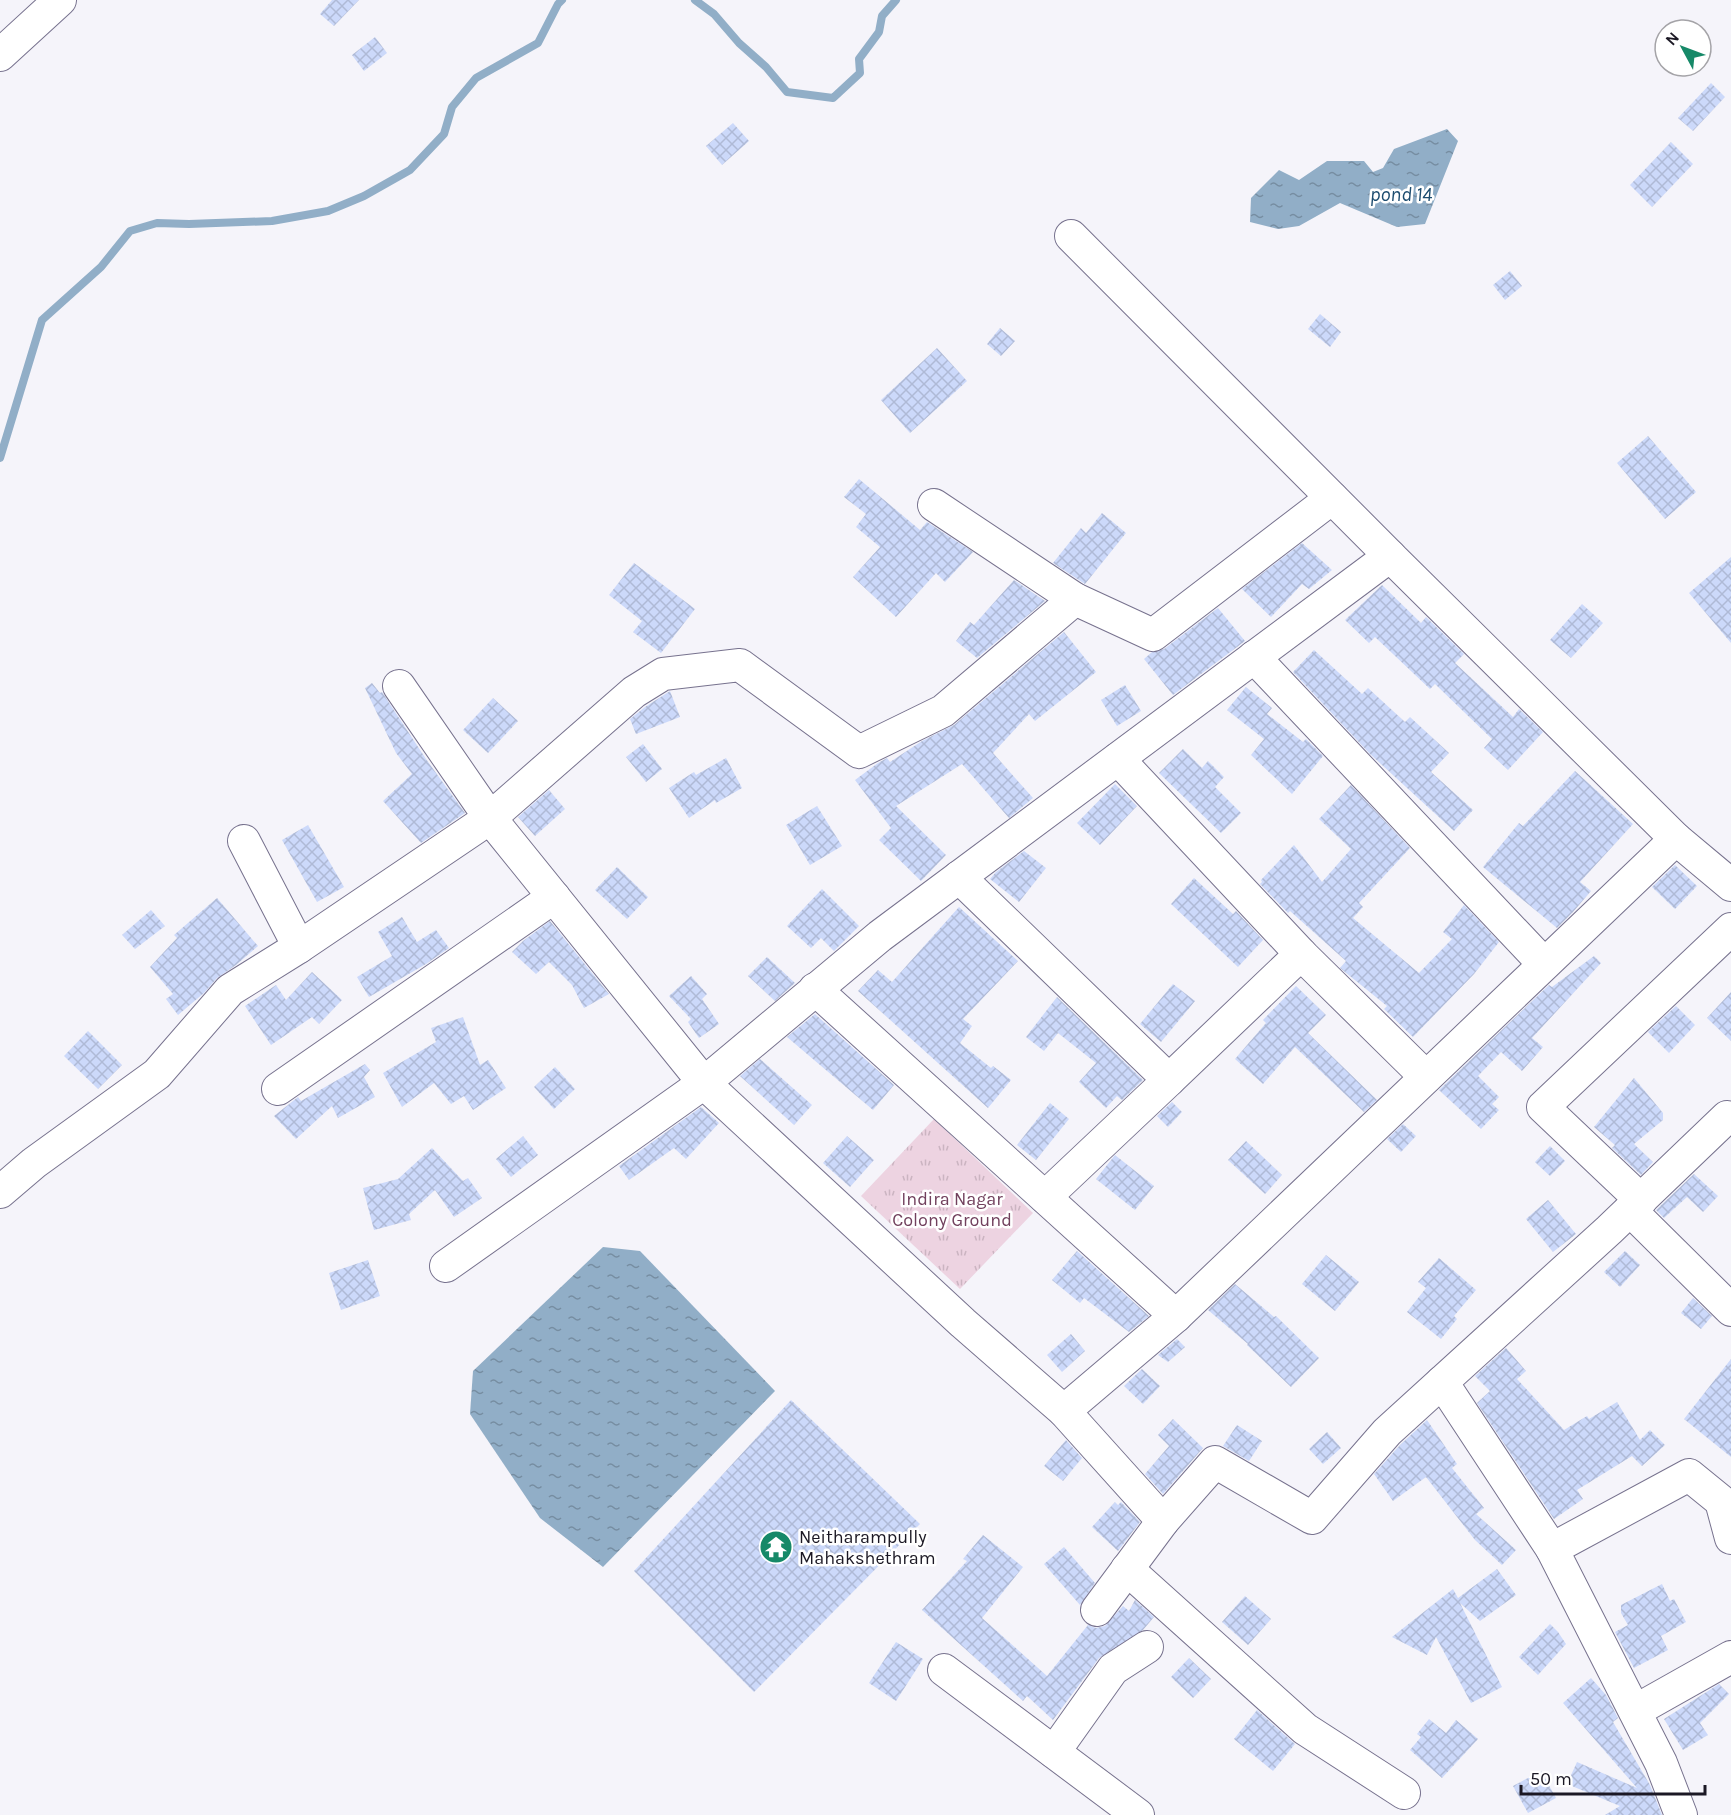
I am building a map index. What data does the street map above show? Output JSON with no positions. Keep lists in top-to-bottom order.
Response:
{
  "water": ["pond 14"],
  "parks": ["Indira Nagar Colony Ground"],
  "places": {
    "temple": ["Neitharampully Mahakshethram"]
  },
  "scale_bar": "50 m",
  "north": "top left"
}
